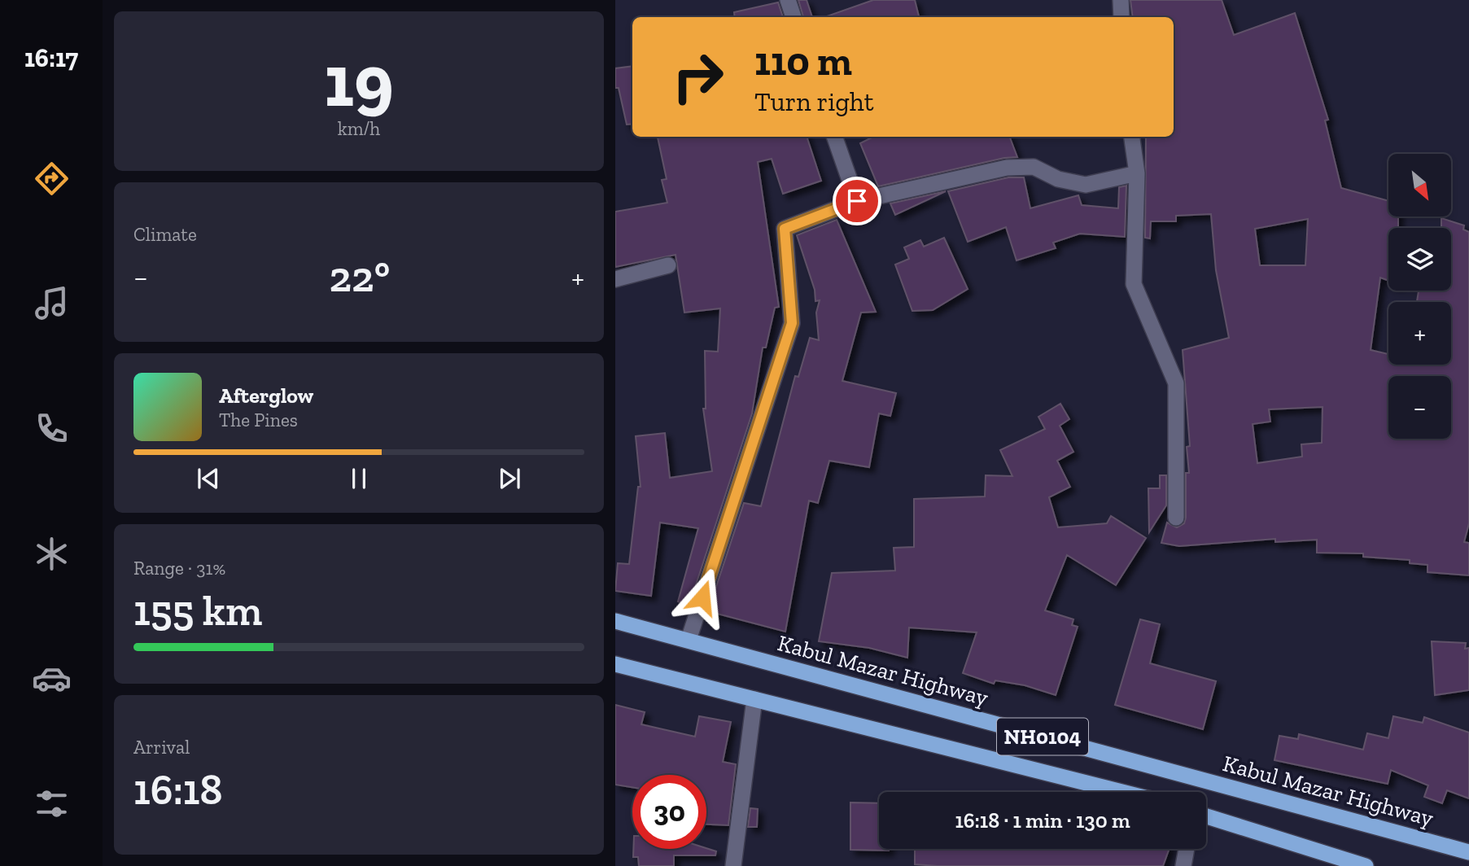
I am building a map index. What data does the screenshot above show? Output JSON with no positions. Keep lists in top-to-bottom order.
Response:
{
  "streets": {
    "highway": ["Kabul Mazar Highway", "NH0104"]
  },
  "north": "bottom right",
  "page": {
    "tabs": "16:17",
    "tile": [
      ["19", "km/h"],
      "Climate",
      ["Range · 31%", "155 km"],
      ["Arrival", "16:18"]
    ],
    "turn": ["110 m", "Turn right"],
    "map_buttons": ["+", "−"],
    "heat": ["−", "22°", "+"],
    "song": ["Afterglow", "The Pines"],
    "limit": "30",
    "trip": "16:18 · 1 min · 130 m"
  }
}
